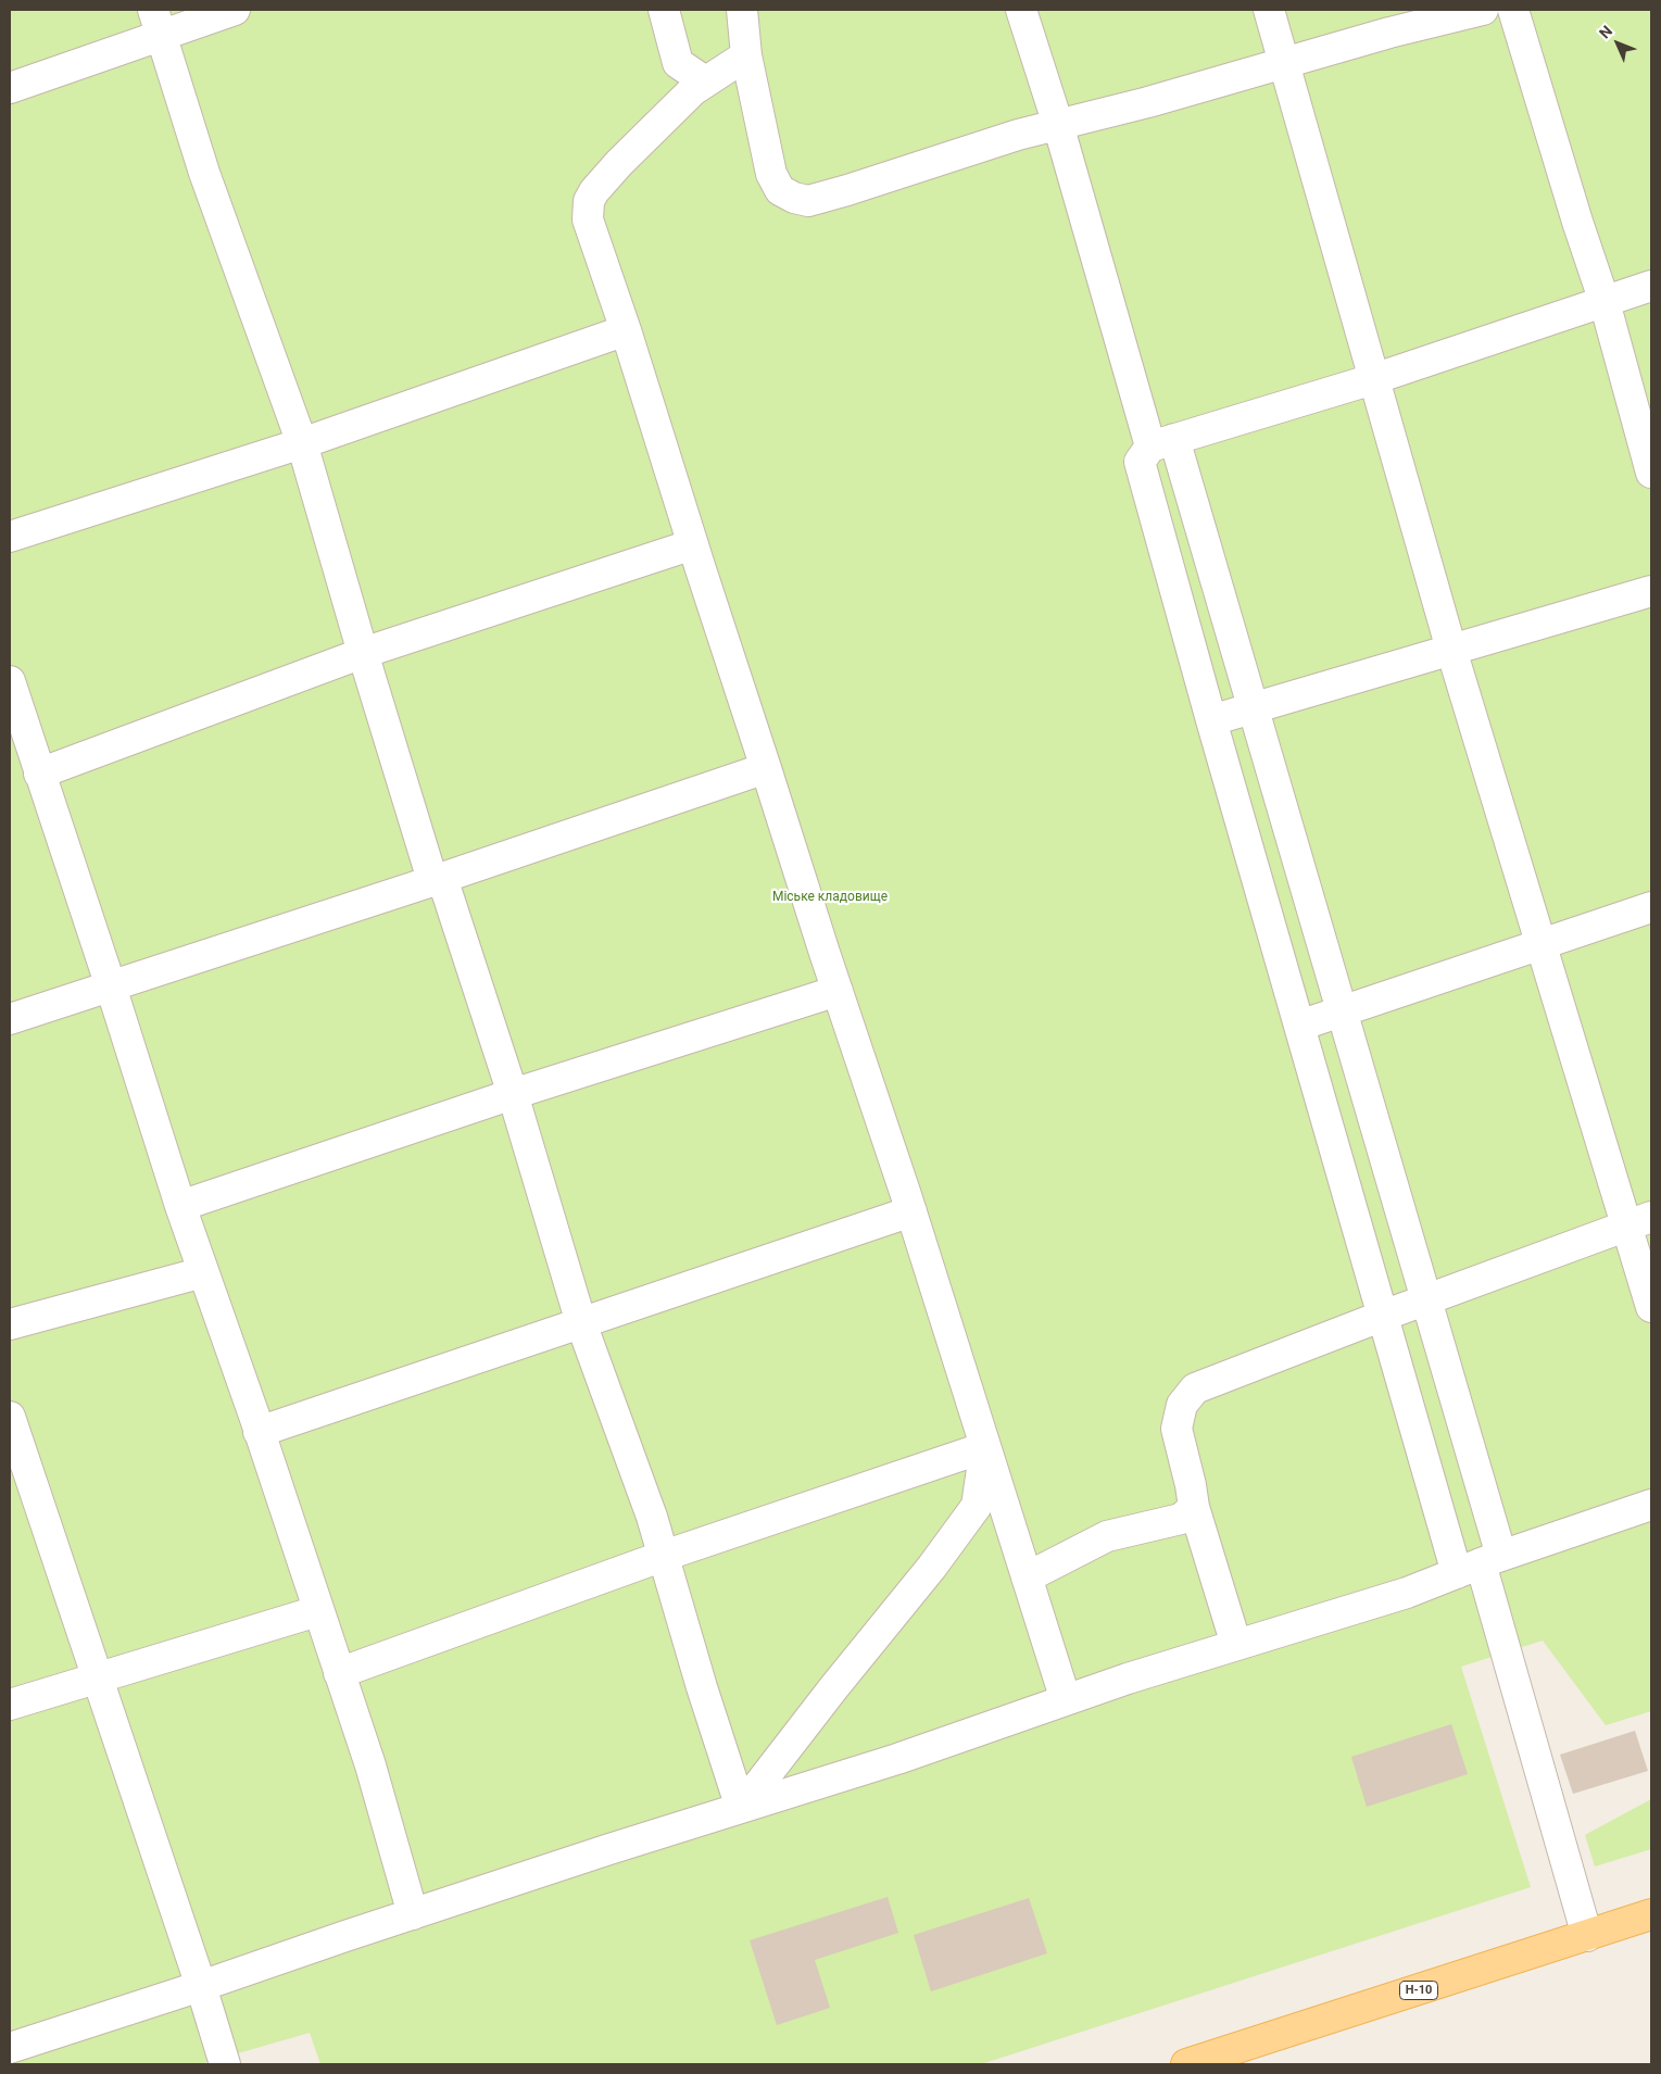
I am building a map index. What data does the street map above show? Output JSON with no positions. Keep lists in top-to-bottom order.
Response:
{
  "streets": {
    "main road": ["Н-10"]
  },
  "parks": ["Міське кладовище"],
  "north": "top left"
}
